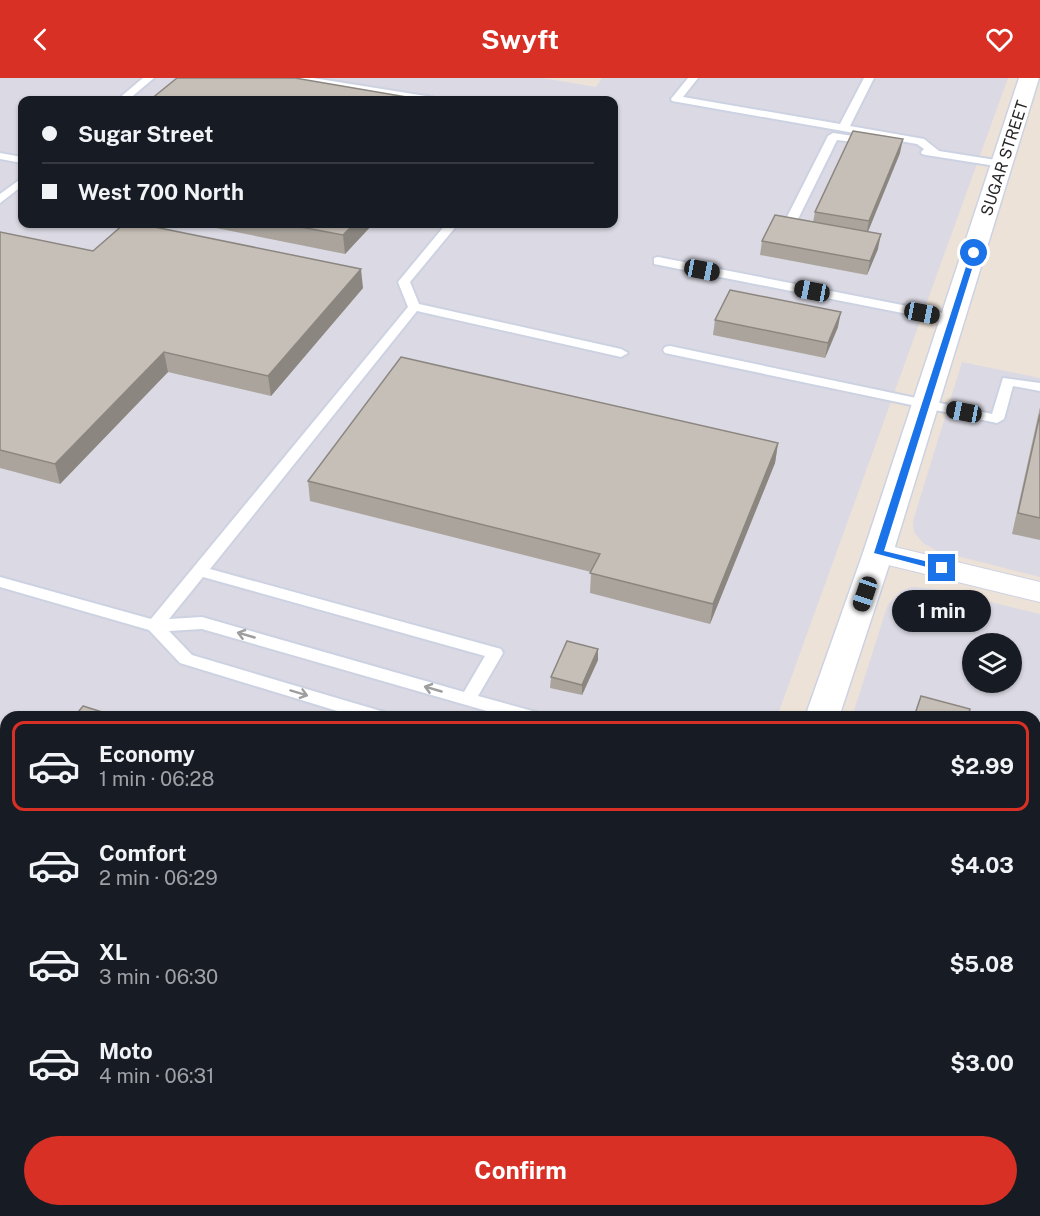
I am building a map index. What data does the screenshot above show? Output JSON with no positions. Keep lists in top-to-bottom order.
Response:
{
  "streets": {
    "street": ["SUGAR STREET"]
  },
  "page": {
    "header": "Swyft",
    "banner": ["Sugar Street", "West 700 North"],
    "bubble": "1 min",
    "list": [
      {
        "name": "Economy",
        "note": "1 min · 06:28",
        "value": "$2.99"
      },
      {
        "name": "Comfort",
        "note": "2 min · 06:29",
        "value": "$4.03"
      },
      {
        "name": "XL",
        "note": "3 min · 06:30",
        "value": "$5.08"
      },
      {
        "name": "Moto",
        "note": "4 min · 06:31",
        "value": "$3.00"
      }
    ],
    "buttons": "Confirm"
  }
}
